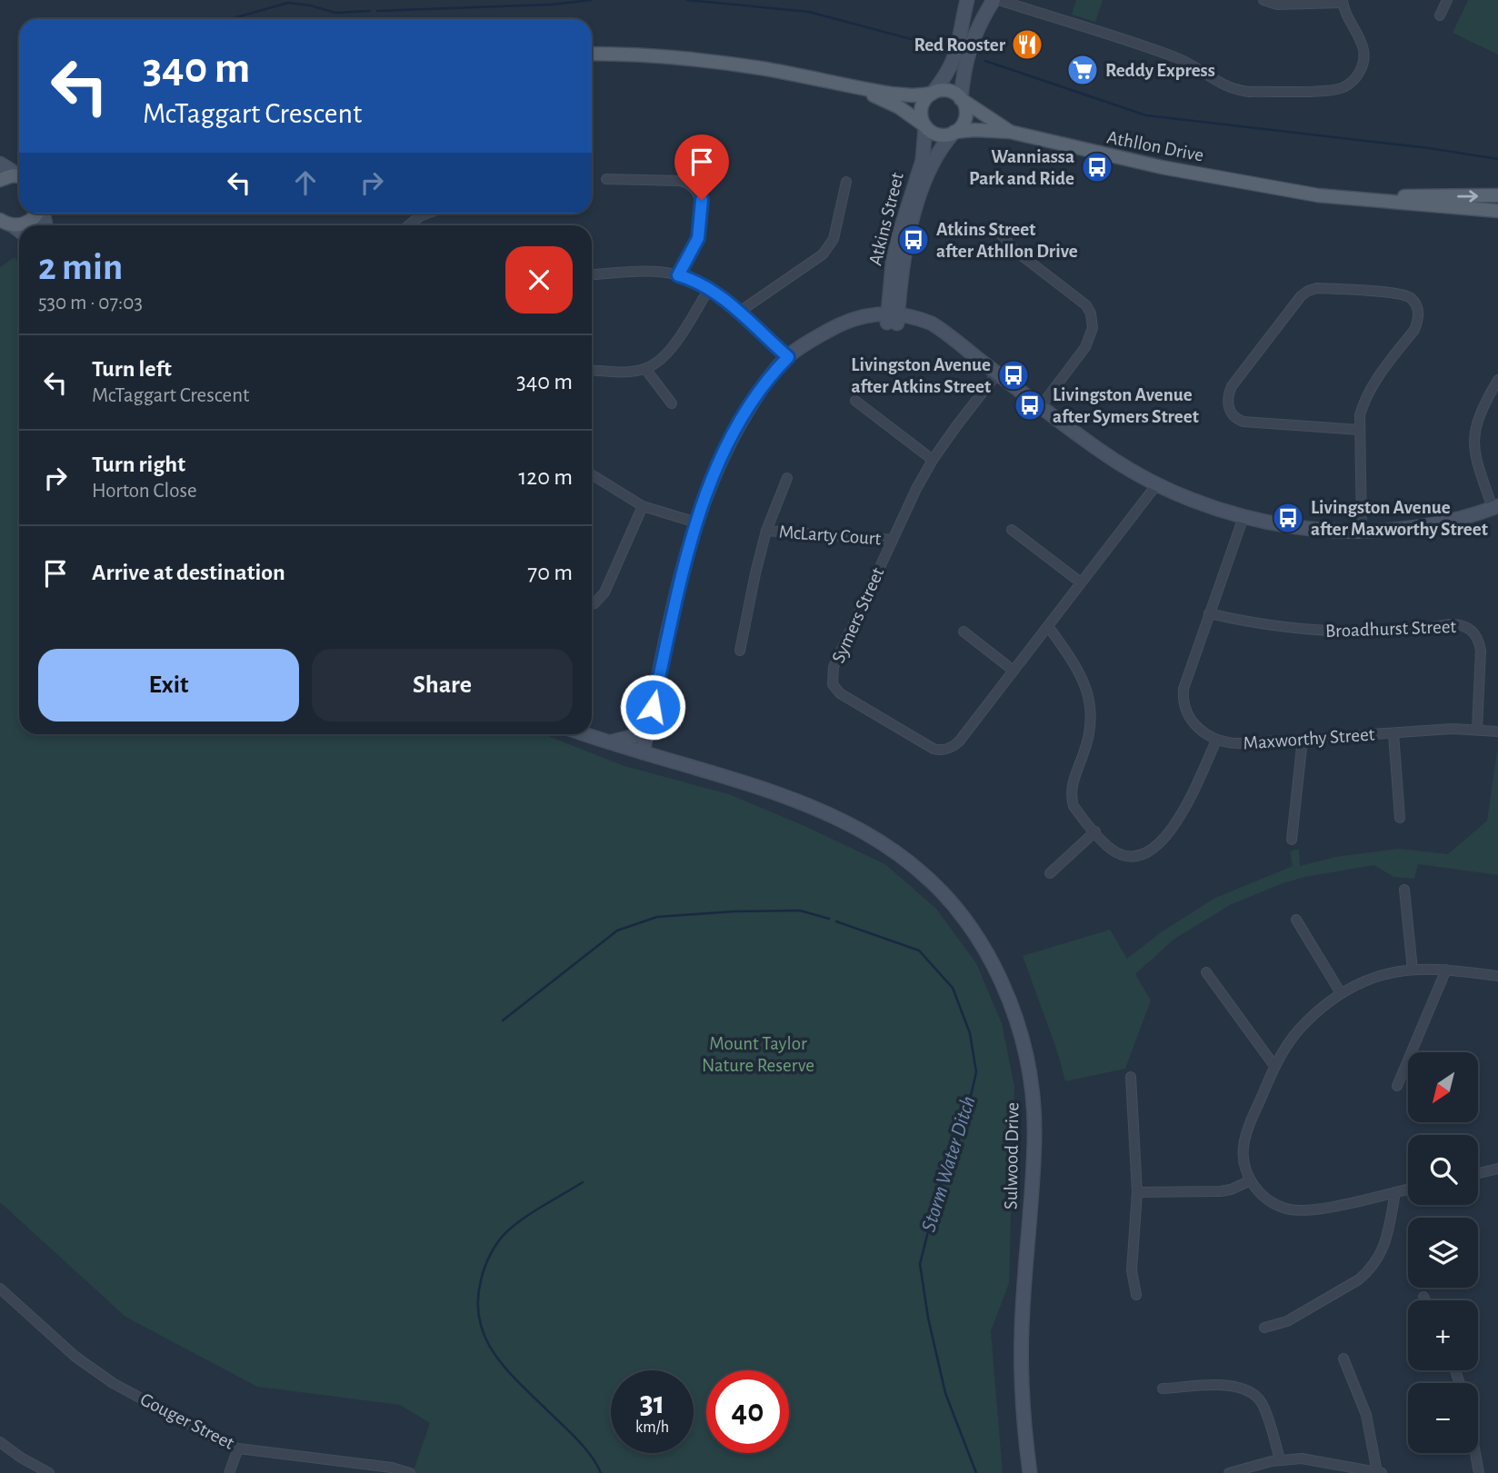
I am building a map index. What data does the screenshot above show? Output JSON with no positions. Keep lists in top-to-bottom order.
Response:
{
  "streets": {
    "main road": ["Athllon Drive"],
    "street": [
      "Atkins Street",
      "McLarty Court",
      "Symers Street",
      "Broadhurst Street",
      "Maxworthy Street",
      "Sulwood Drive",
      "Gouger Street"
    ]
  },
  "crossings": [
    ["Athllon Drive", "Atkins Street"],
    ["McLarty Court", "Symers Street"],
    ["Broadhurst Street", "Maxworthy Street"]
  ],
  "water": ["Storm Water Ditch"],
  "parks": ["Mount Taylor Nature Reserve"],
  "places": {
    "restaurant": ["Red Rooster"],
    "supermarket": ["Reddy Express"],
    "bus stop": [
      "Wanniassa Park and Ride",
      "Atkins Street after Athllon Drive",
      "Livingston Avenue after Atkins Street",
      "Livingston Avenue after Symers Street",
      "Livingston Avenue after Maxworthy Street"
    ]
  },
  "north": "bottom left",
  "page": {
    "turn": ["340 m", "McTaggart Crescent"],
    "heading": ["2 min", "530 m · 07:03"],
    "list": [
      {
        "name": "Turn left",
        "note": "McTaggart Crescent",
        "value": "340 m"
      },
      {
        "name": "Turn right",
        "note": "Horton Close",
        "value": "120 m"
      },
      {
        "name": "Arrive at destination",
        "value": "70 m"
      }
    ],
    "buttons": ["Exit", "Share"],
    "map_buttons": ["+", "−"],
    "speed": "31 km/h",
    "limit": "40"
  }
}
